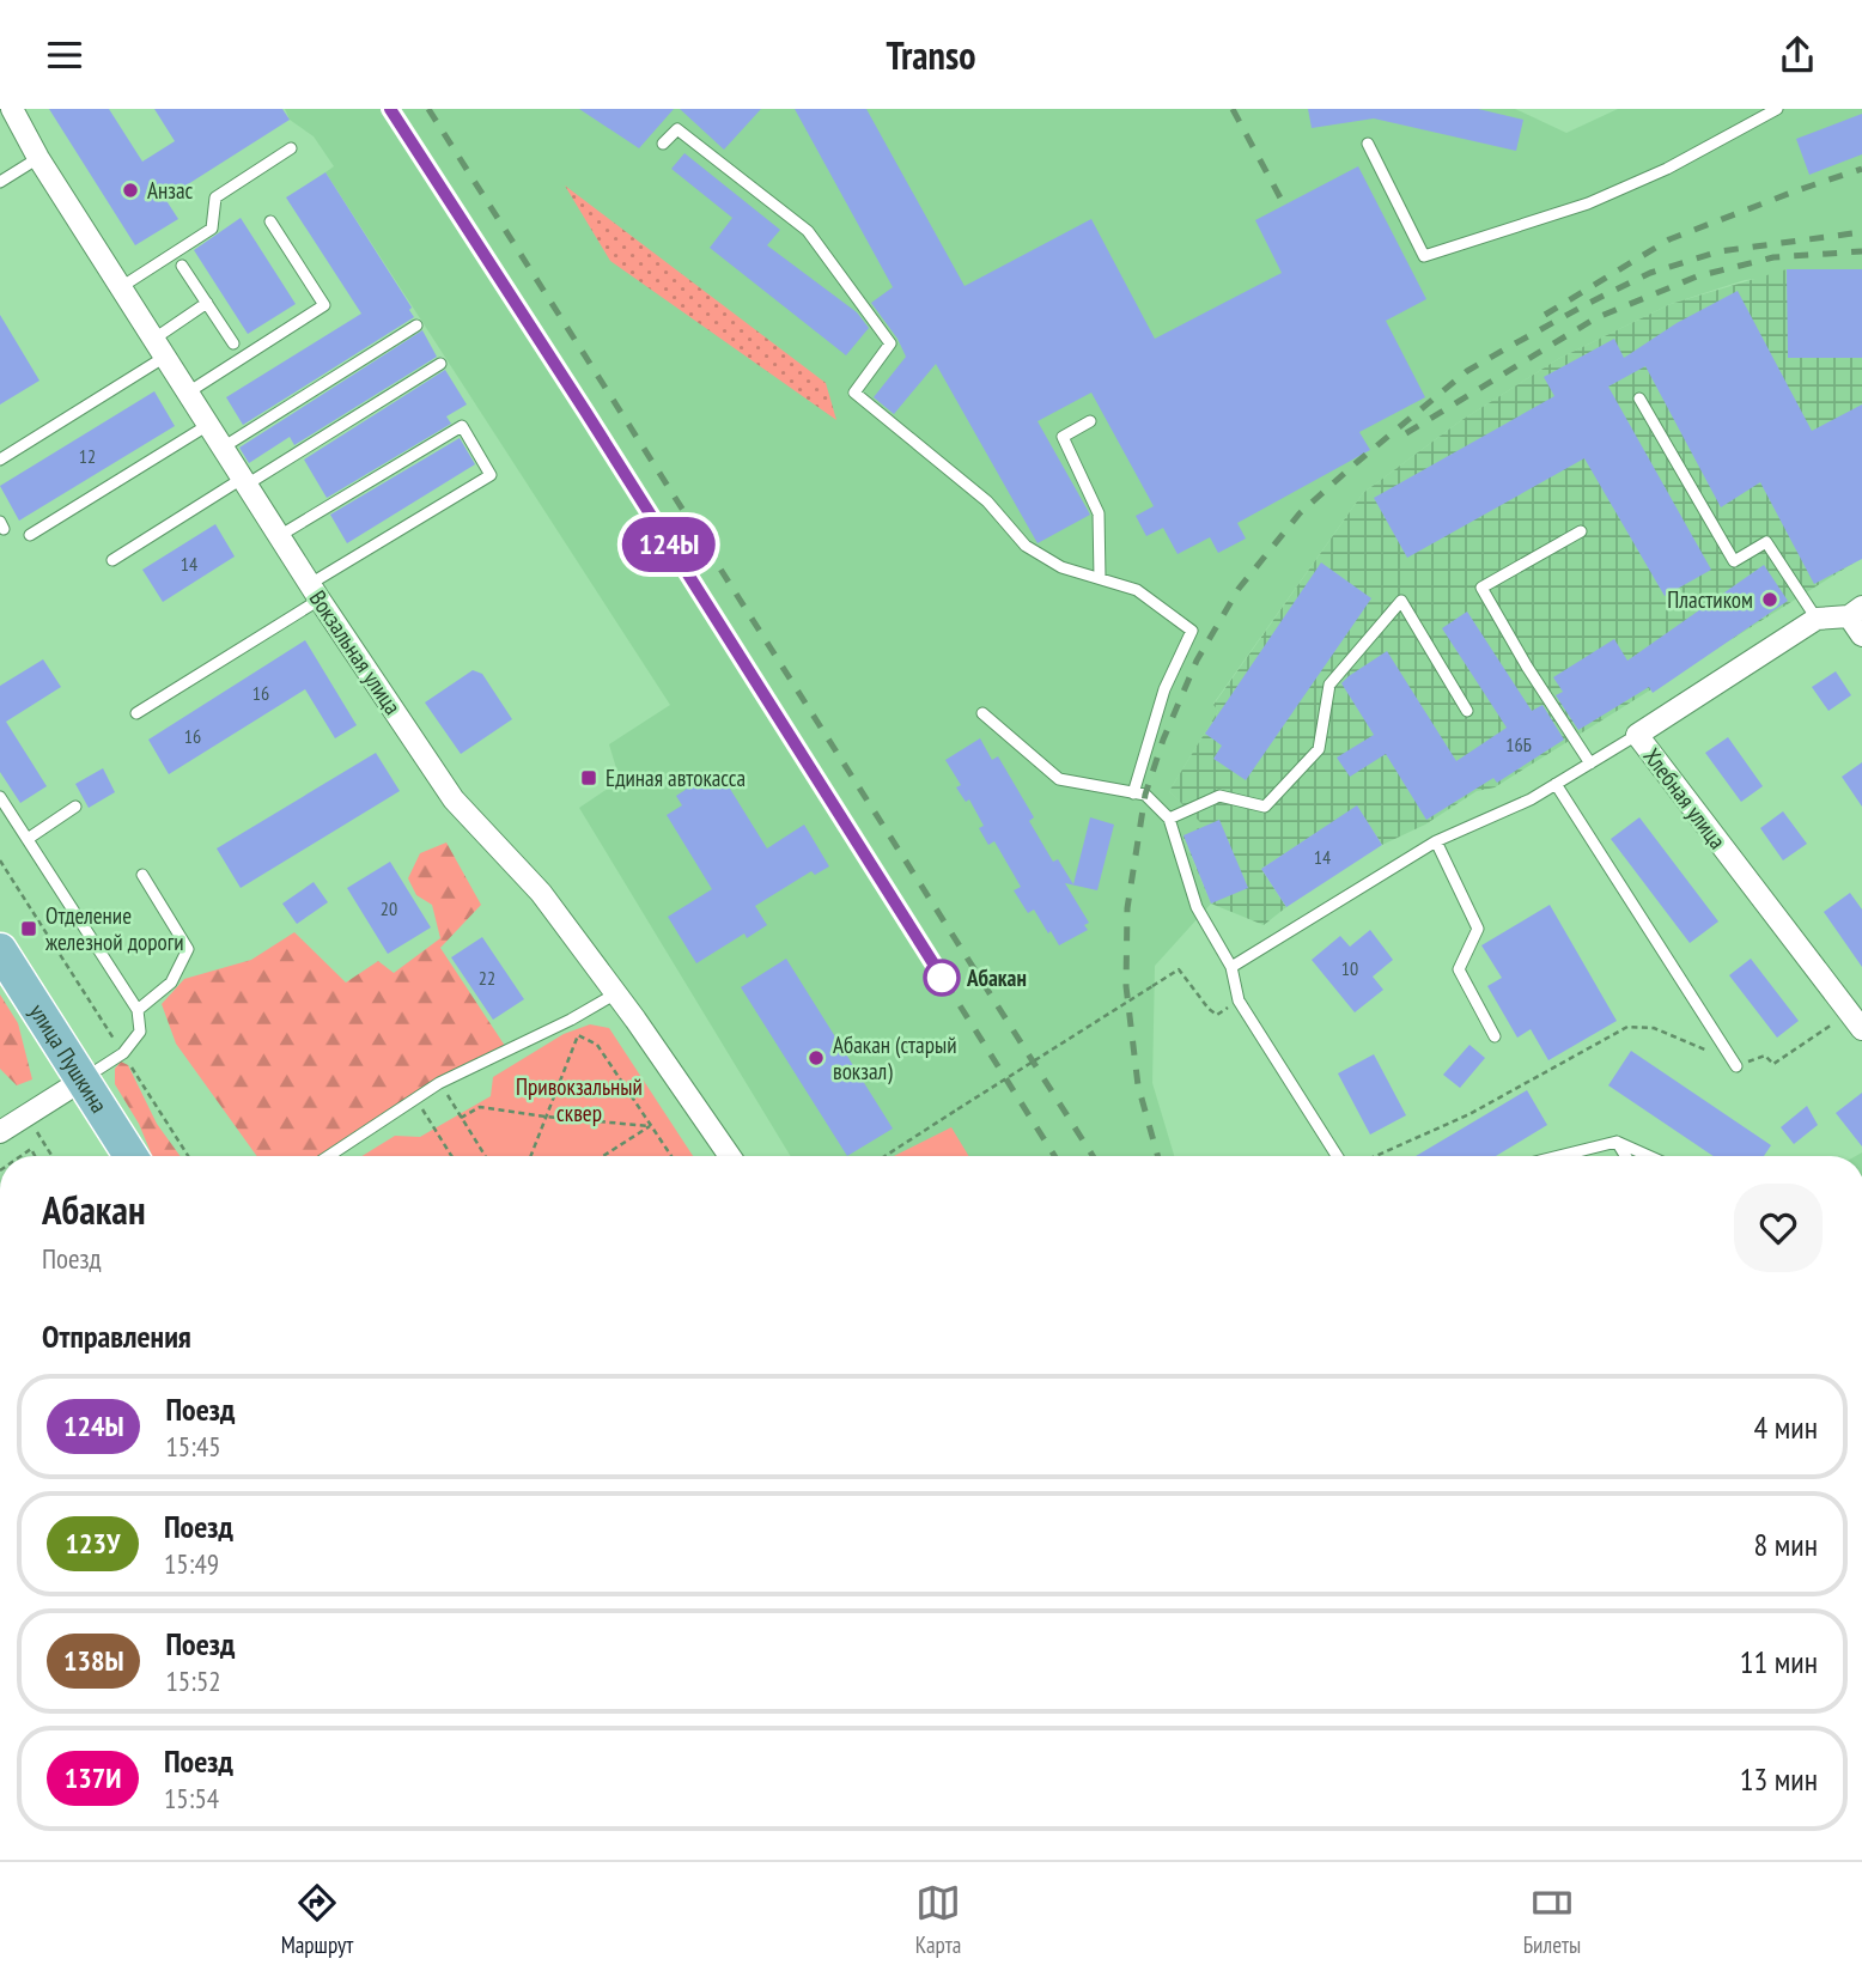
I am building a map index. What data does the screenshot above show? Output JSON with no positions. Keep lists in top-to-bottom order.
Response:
{
  "streets": {
    "main road": ["улица Пушкина"],
    "street": ["Вокзальная улица", "Хлебная улица"]
  },
  "parks": ["Привокзальный сквер"],
  "places": {
    "other": [
      "Анзас",
      "Пластиком",
      "Абакан",
      "Абакан (старый вокзал)"
    ],
    "transit": ["Единая автокасса", "Отделение железной дороги"]
  },
  "house_numbers": [
    "12",
    "14",
    "16",
    "16",
    "16Б",
    "14",
    "20",
    "10",
    "22"
  ],
  "page": {
    "header": "Transo",
    "on_map": "124Ы",
    "heading": [
      ["Абакан", "Поезд"],
      "Отправления"
    ],
    "list": [
      {
        "mark": "124Ы",
        "name": "Поезд",
        "note": "15:45",
        "value": "4 мин"
      },
      {
        "mark": "123У",
        "name": "Поезд",
        "note": "15:49",
        "value": "8 мин"
      },
      {
        "mark": "138Ы",
        "name": "Поезд",
        "note": "15:52",
        "value": "11 мин"
      },
      {
        "mark": "137И",
        "name": "Поезд",
        "note": "15:54",
        "value": "13 мин"
      }
    ],
    "tabs": ["Маршрут", "Карта", "Билеты"]
  }
}
